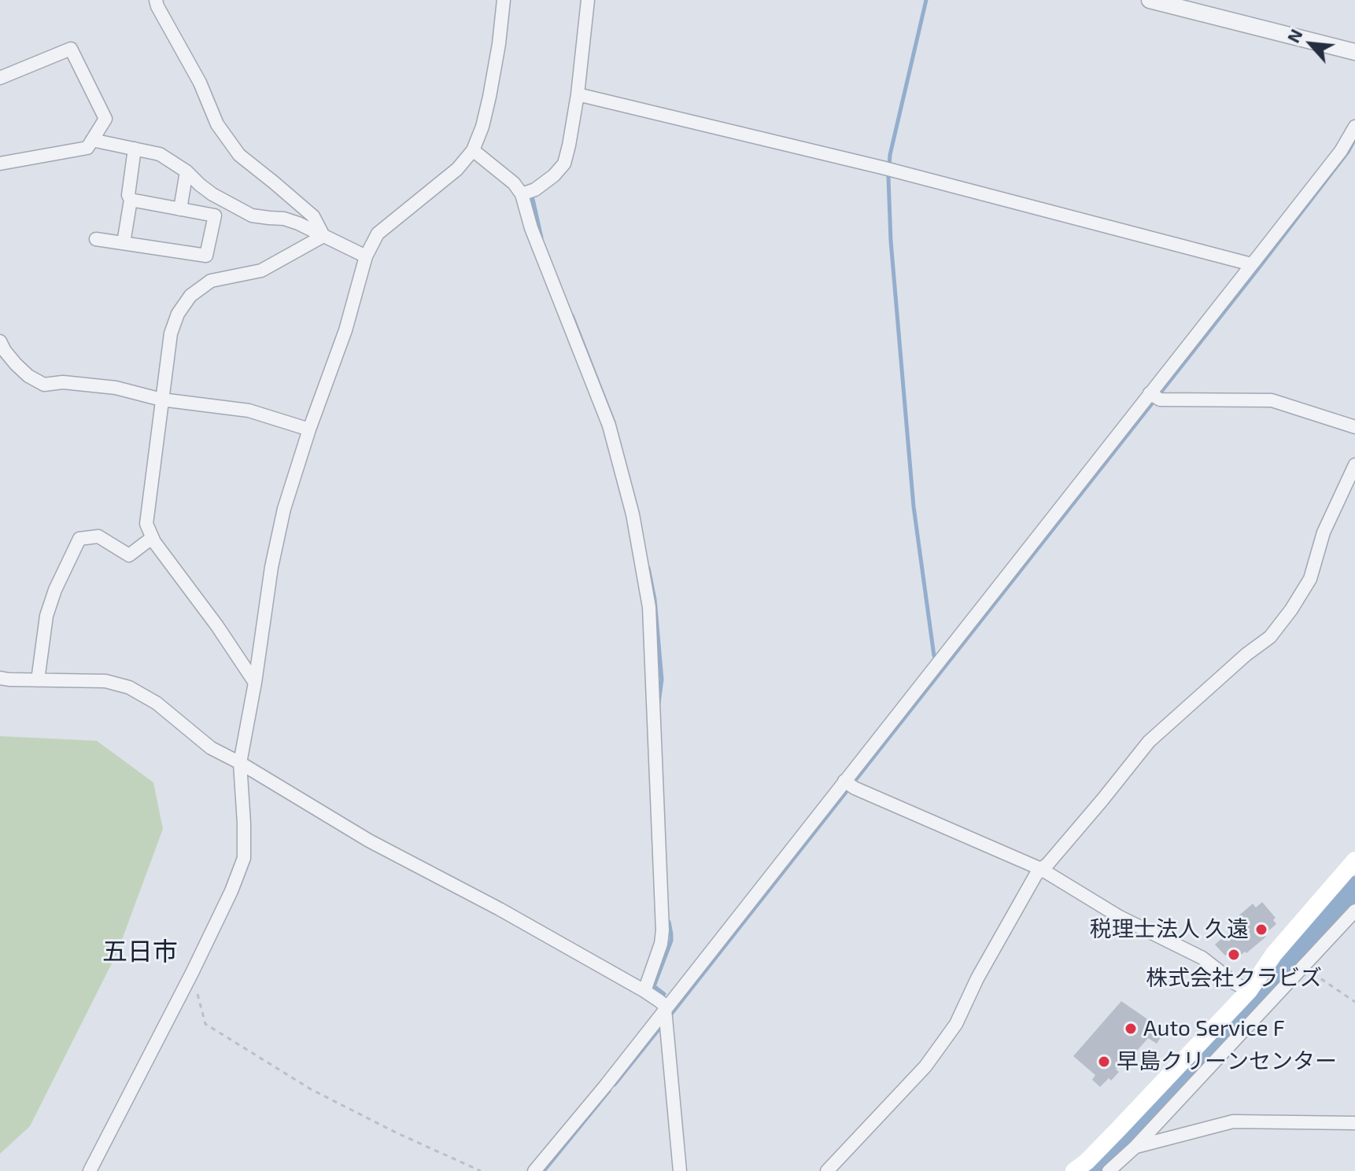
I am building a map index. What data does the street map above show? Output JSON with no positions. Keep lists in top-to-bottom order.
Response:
{
  "districts": ["五日市"],
  "places": [
    "税理士法人 久遠",
    "株式会社クラビズ",
    "Auto Service F",
    "早島クリーンセンター"
  ],
  "north": "top left"
}
